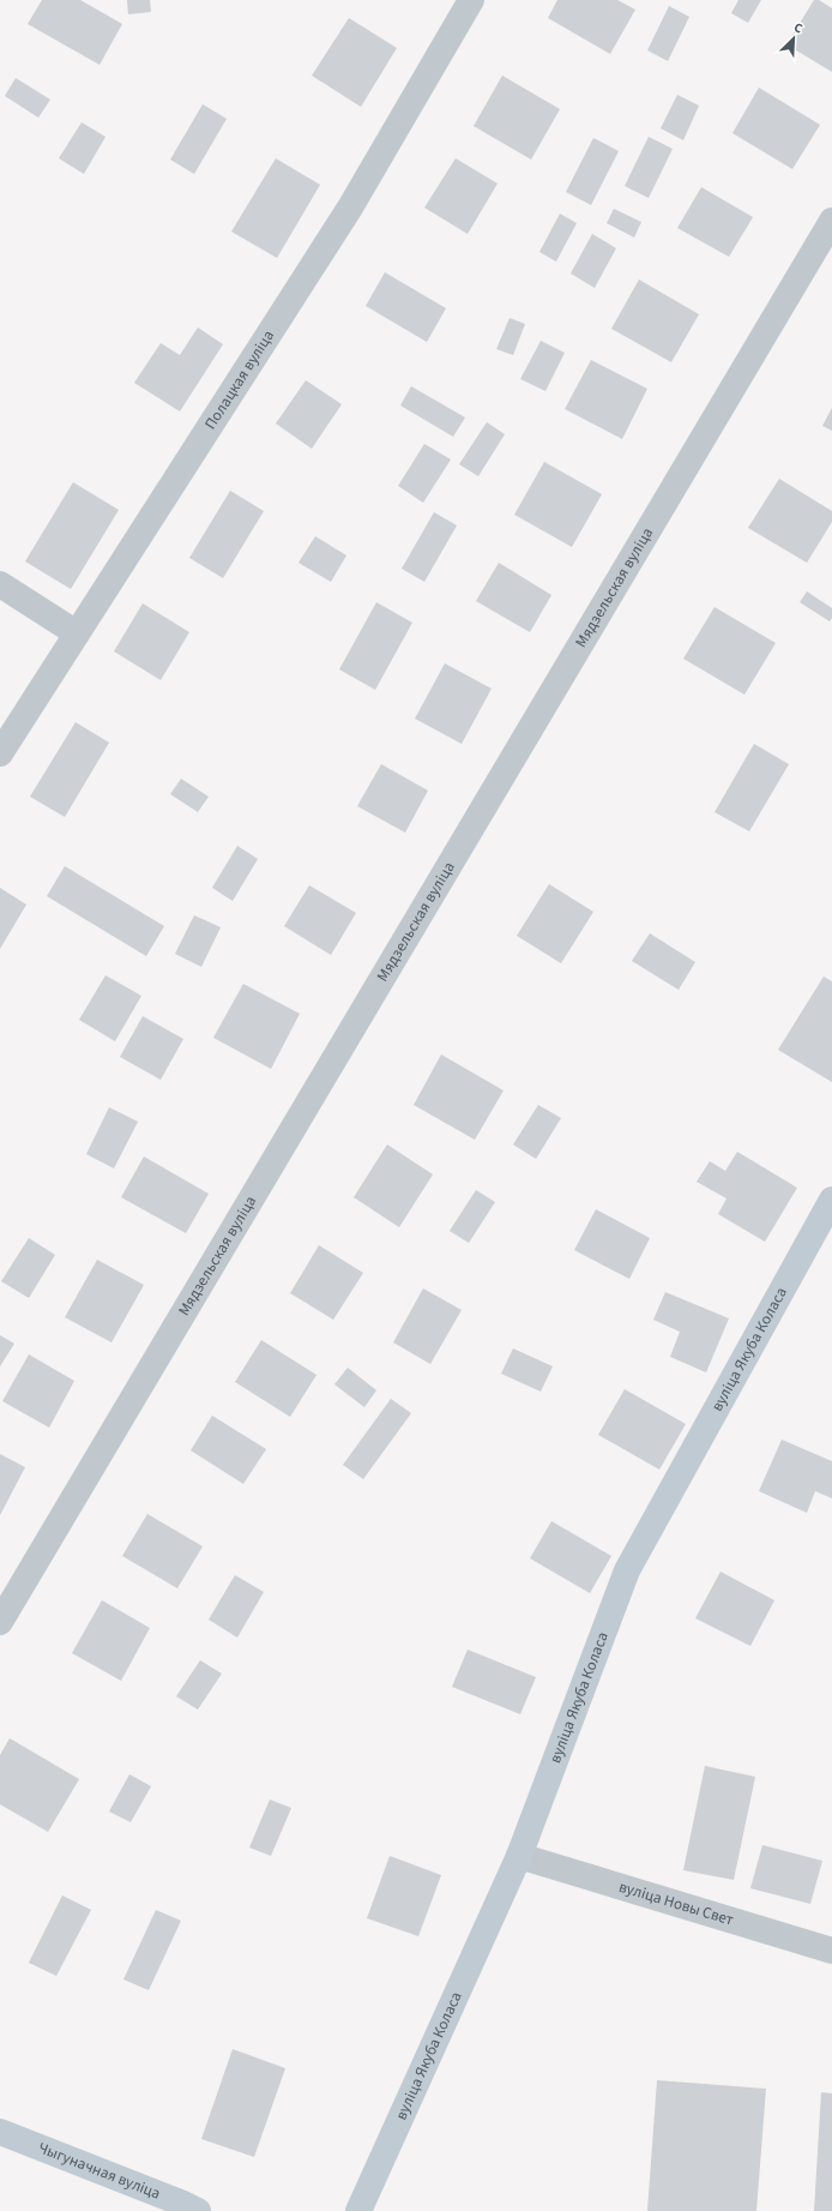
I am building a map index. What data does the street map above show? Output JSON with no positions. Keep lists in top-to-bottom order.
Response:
{
  "streets": {
    "street": [
      "Полацкая вуліца",
      "Мядзельская вуліца",
      "вуліца Якуба Коласа",
      "вуліца Новы Свет",
      "Чыгуначная вуліца"
    ]
  },
  "crossings": [
    ["вуліца Якуба Коласа", "вуліца Новы Свет"]
  ],
  "north": "top right"
}
